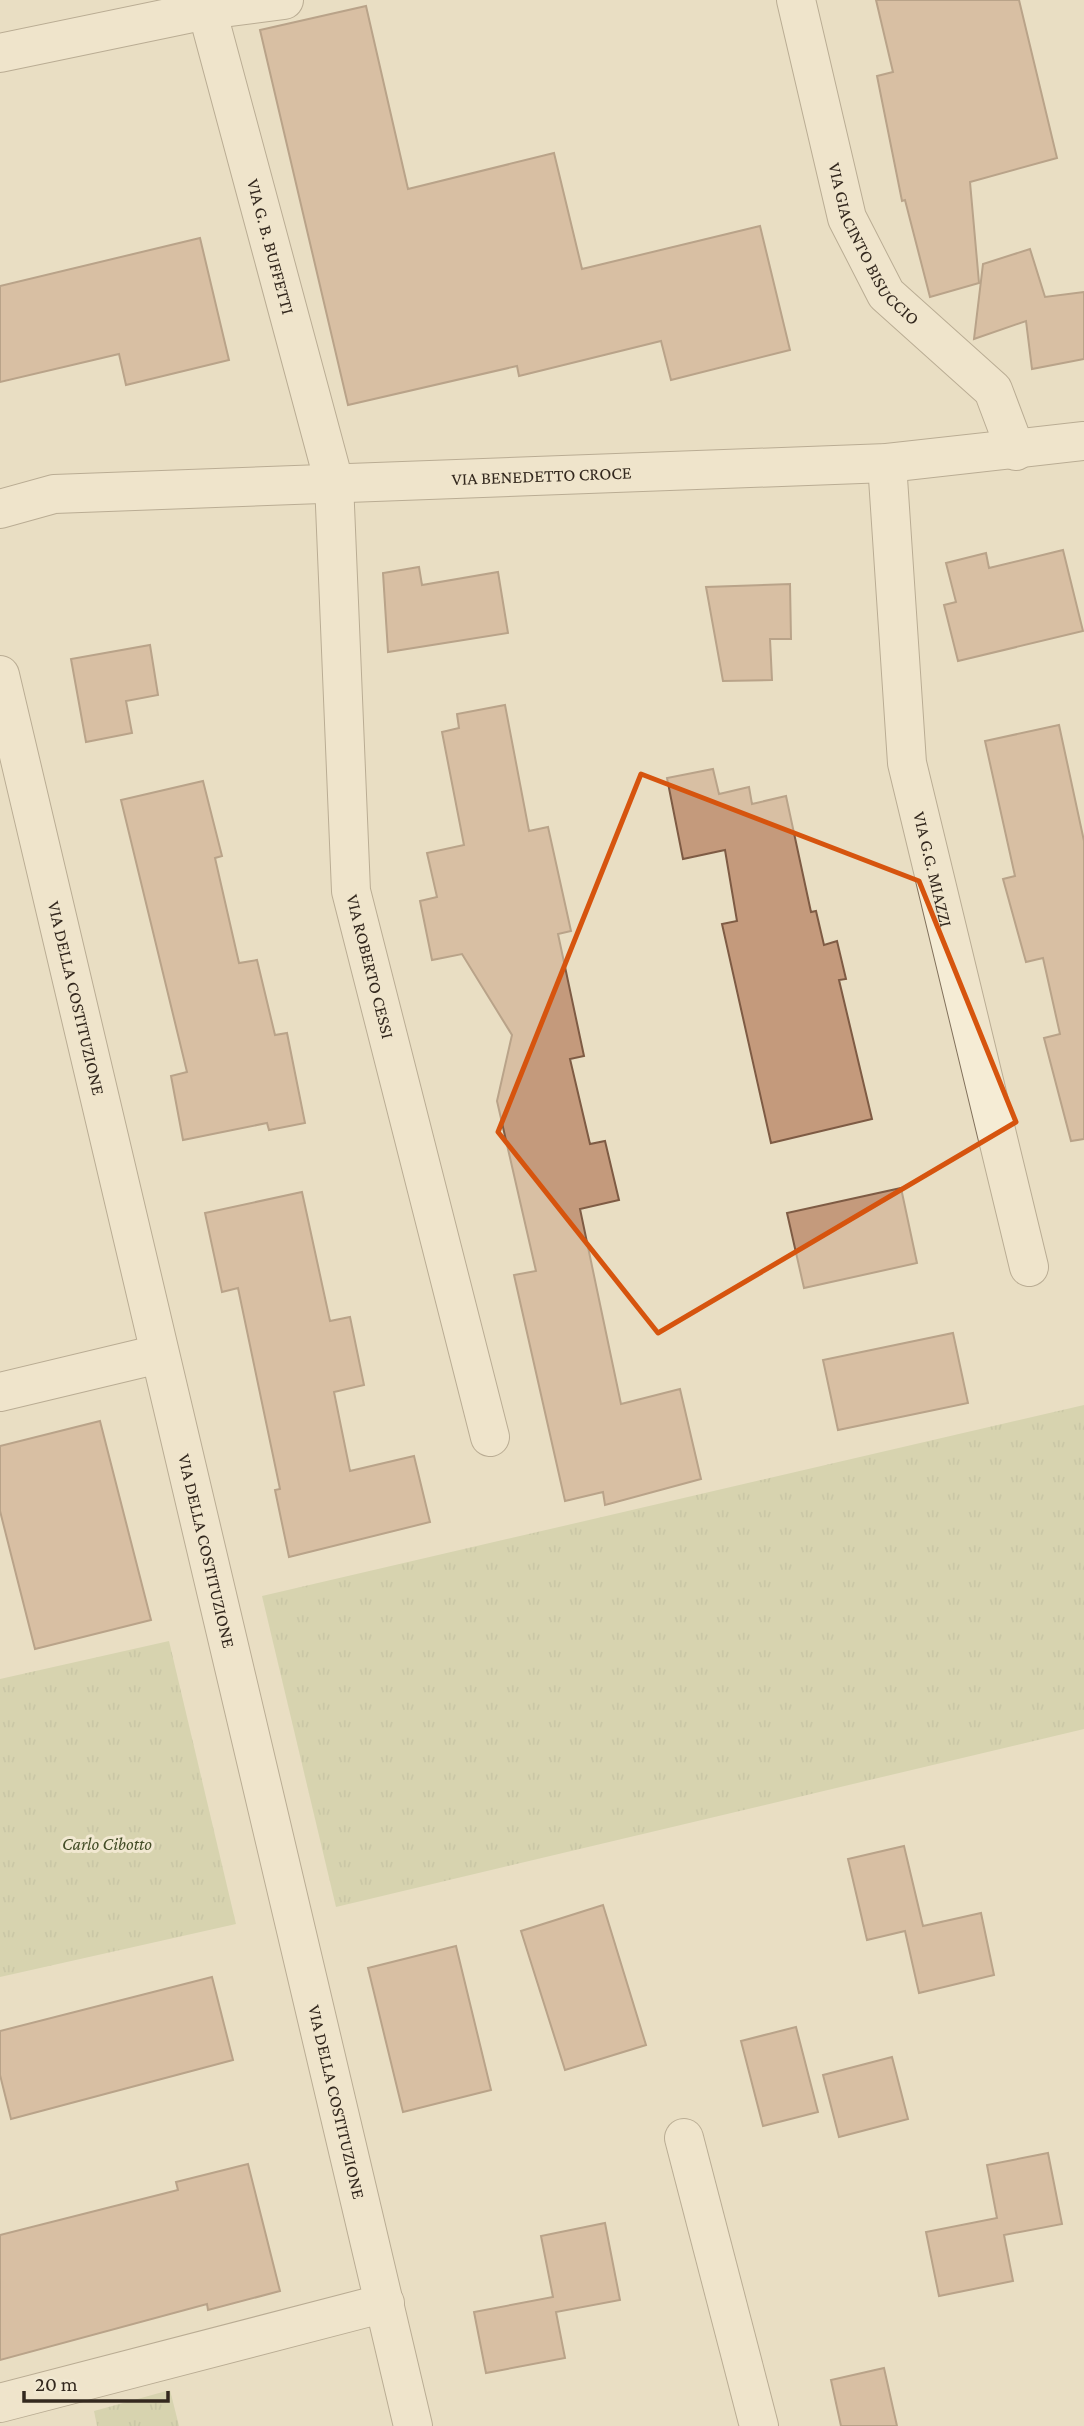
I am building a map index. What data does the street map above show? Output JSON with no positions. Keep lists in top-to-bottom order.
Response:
{
  "streets": {
    "street": [
      "VIA GIACINTO BISUCCIO",
      "VIA G. B. BUFFETTI",
      "VIA BENEDETTO CROCE",
      "VIA G.G. MIAZZI",
      "VIA ROBERTO CESSI",
      "VIA DELLA COSTITUZIONE"
    ]
  },
  "crossings": [
    ["VIA GIACINTO BISUCCIO", "VIA BENEDETTO CROCE"],
    ["VIA G. B. BUFFETTI", "VIA BENEDETTO CROCE"],
    ["VIA G. B. BUFFETTI", "VIA ROBERTO CESSI"],
    ["VIA BENEDETTO CROCE", "VIA G.G. MIAZZI"],
    ["VIA BENEDETTO CROCE", "VIA ROBERTO CESSI"]
  ],
  "parks": ["Carlo Cibotto"],
  "scale_bar": "20 m"
}
